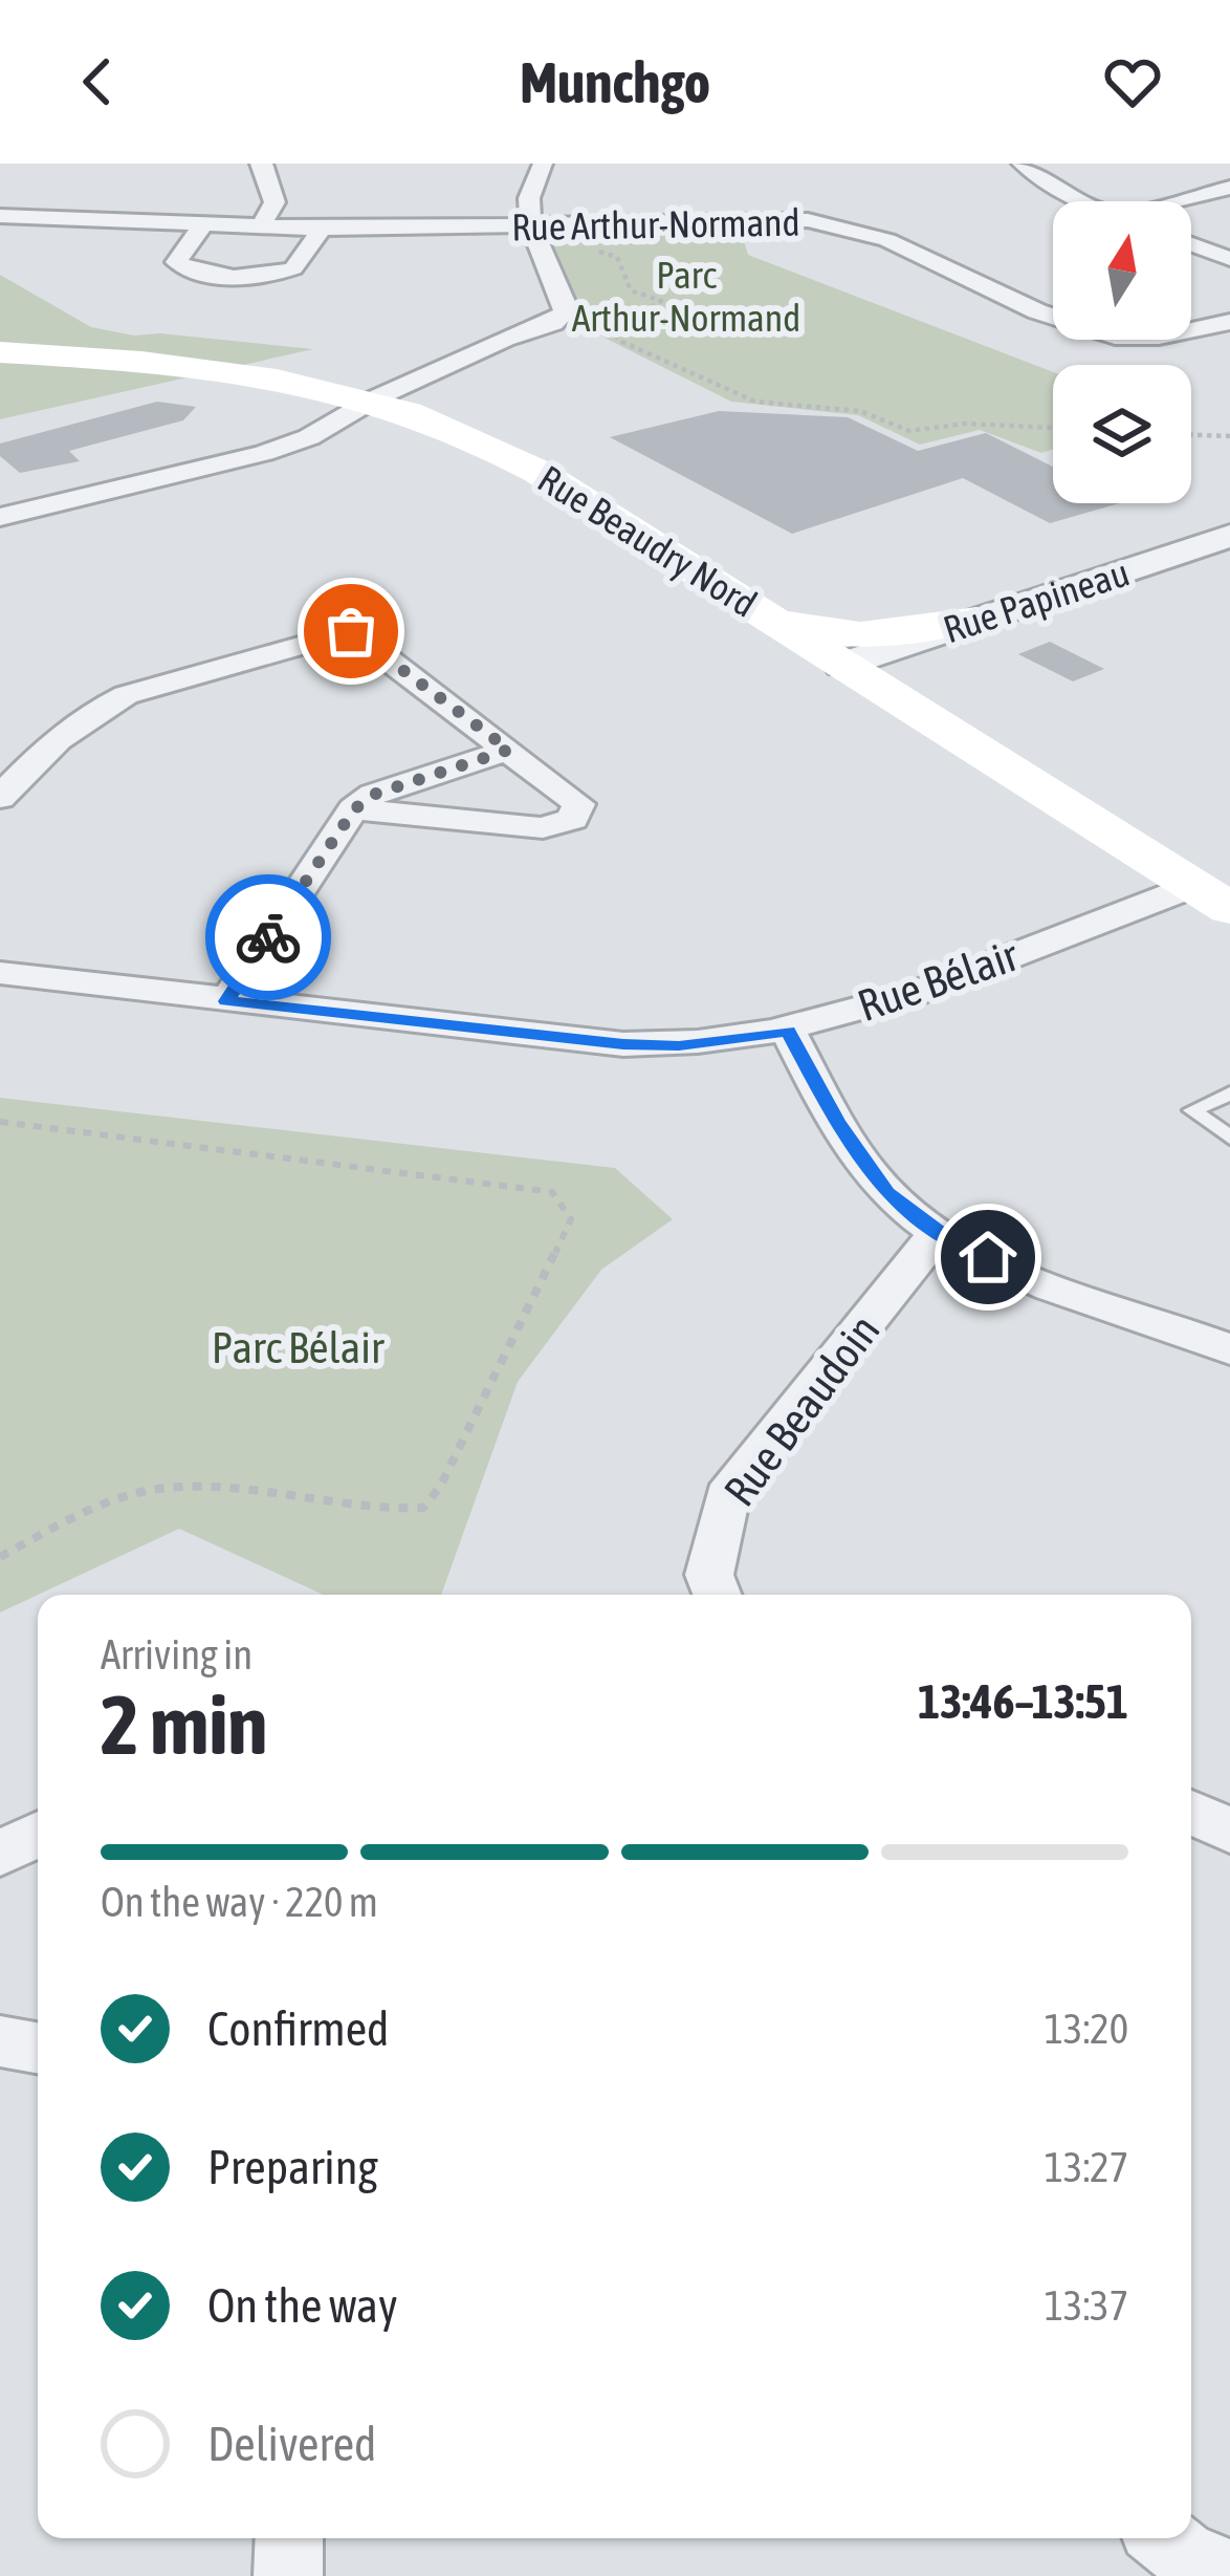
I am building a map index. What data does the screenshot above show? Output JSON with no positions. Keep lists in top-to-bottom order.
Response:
{
  "streets": {
    "main road": ["Rue Beaudry Nord"],
    "street": [
      "Rue Arthur-Normand",
      "Rue Papineau",
      "Rue Bélair",
      "Rue Beaudoin"
    ]
  },
  "crossings": [
    ["Rue Beaudry Nord", "Rue Papineau"],
    ["Rue Beaudry Nord", "Rue Bélair"]
  ],
  "parks": ["Parc Arthur-Normand", "Parc Bélair"],
  "north": "top",
  "page": {
    "header": "Munchgo",
    "heading": ["2 min", "Arriving in", "13:46–13:51"],
    "bar": "On the way · 220 m",
    "list": [
      ["Confirmed", "13:20"],
      ["Preparing", "13:27"],
      ["On the way", "13:37"],
      "Delivered"
    ]
  }
}
